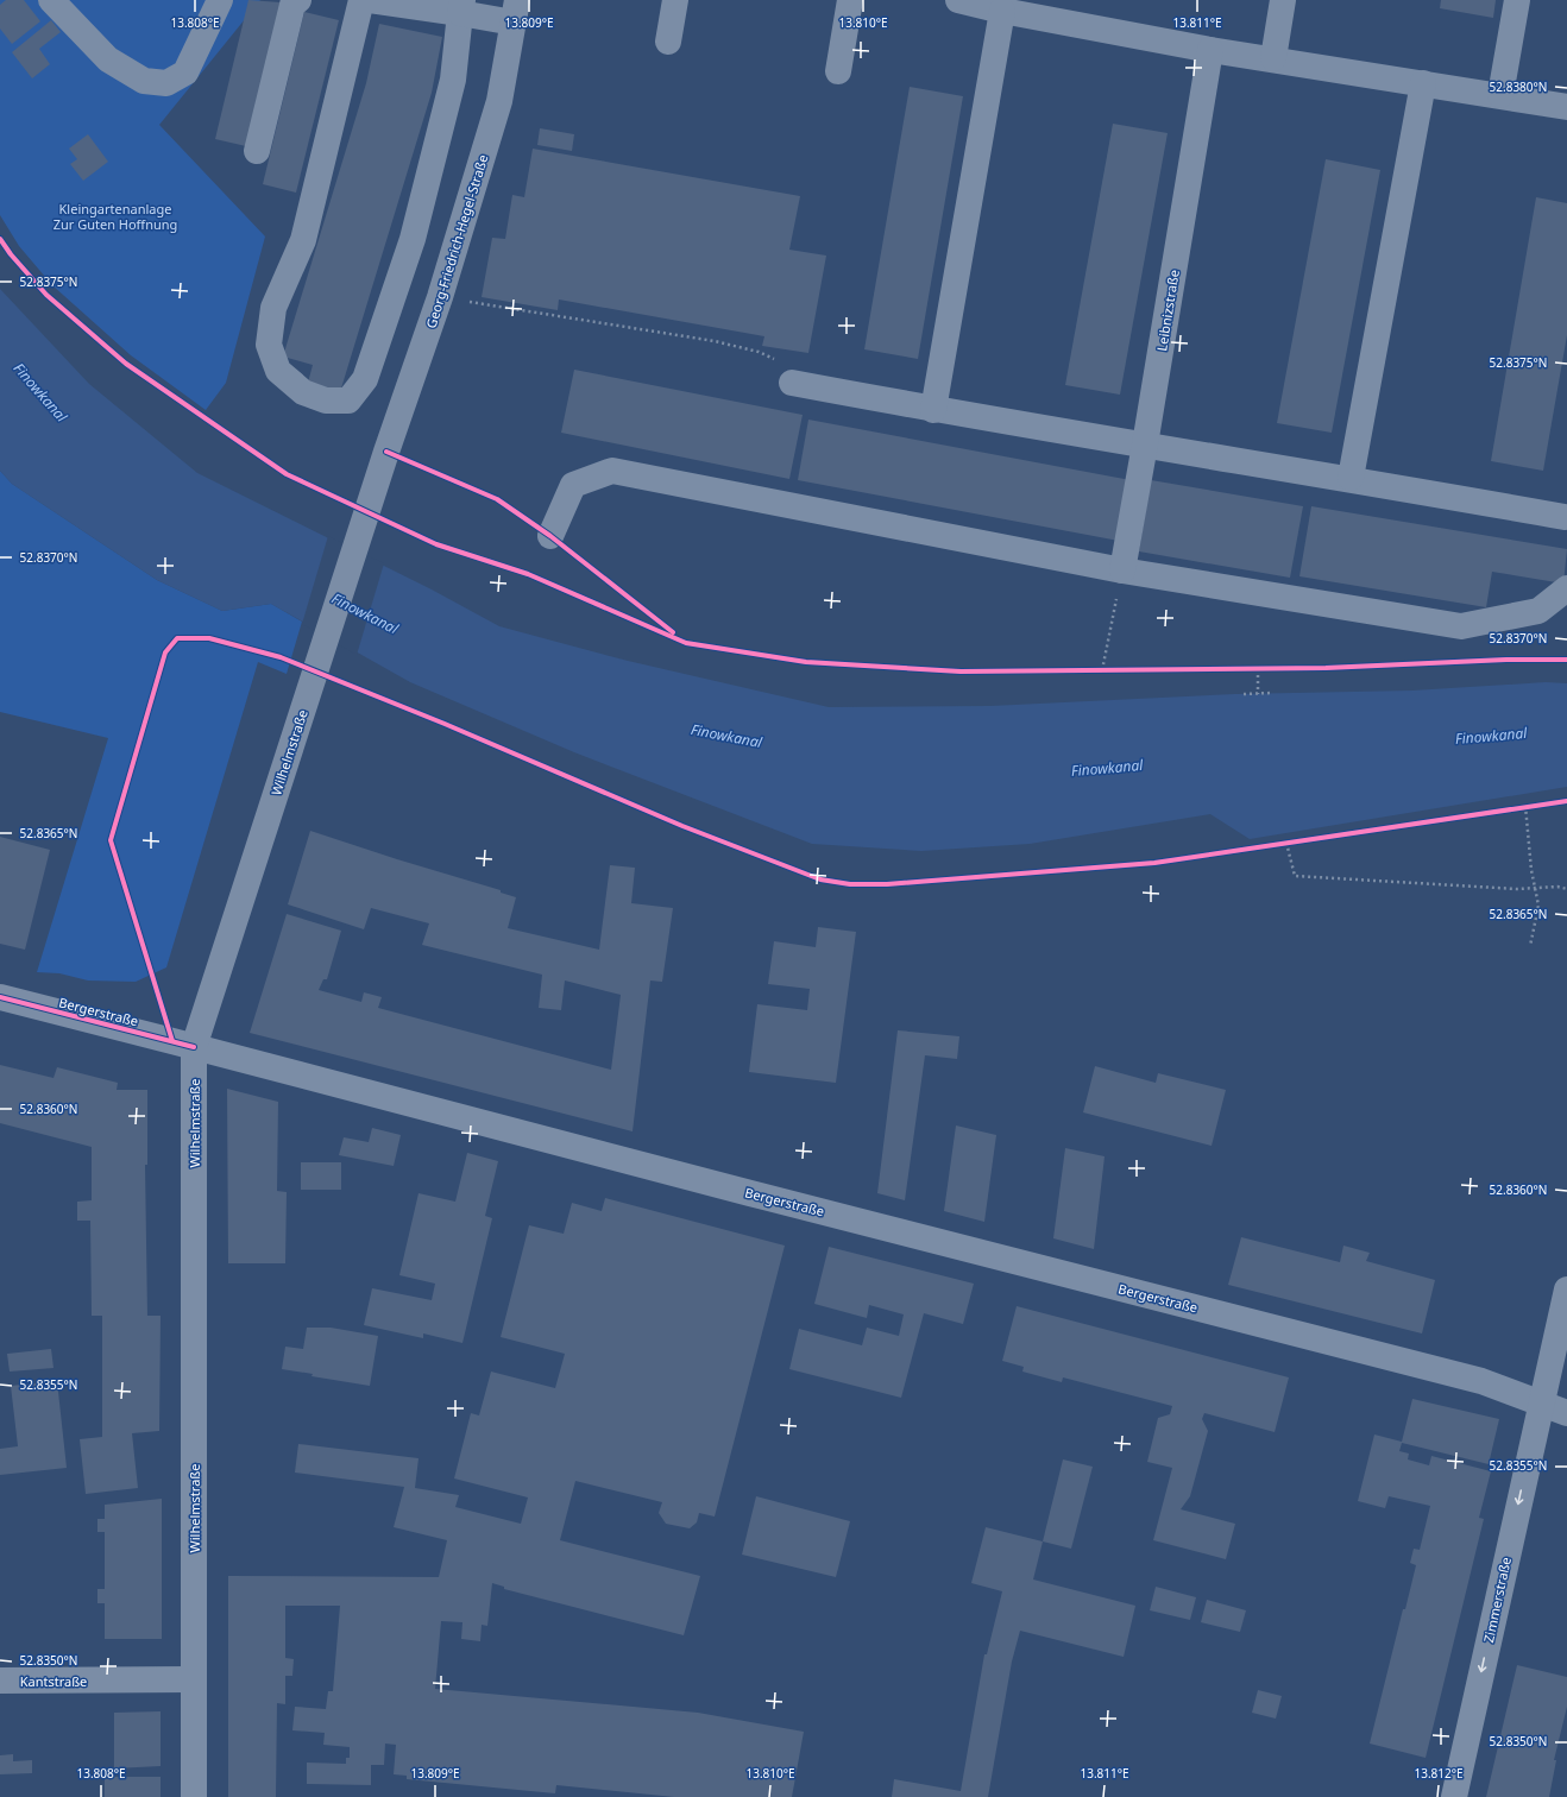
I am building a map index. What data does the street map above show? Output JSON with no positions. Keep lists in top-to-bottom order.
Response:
{
  "streets": {
    "street": [
      "Georg-Friedrich-Hegel-Straße",
      "Leibnizstraße",
      "Wilhelmstraße",
      "Bergerstraße",
      "Zimmerstraße",
      "Kantstraße"
    ]
  },
  "crossings": [
    ["Georg-Friedrich-Hegel-Straße", "Wilhelmstraße"],
    ["Wilhelmstraße", "Bergerstraße"],
    ["Wilhelmstraße", "Kantstraße"],
    ["Bergerstraße", "Zimmerstraße"]
  ],
  "one_way": ["Zimmerstraße"],
  "water": ["Finowkanal"],
  "parks": ["Kleingartenanlage Zur Guten Hoffnung"],
  "coordinates": [
    "13.808°E",
    "13.809°E",
    "13.810°E",
    "13.811°E",
    "52.8380°N",
    "52.8375°N",
    "52.8370°N",
    "52.8365°N",
    "52.8360°N",
    "52.8355°N",
    "52.8350°N",
    "13.812°E"
  ]
}
